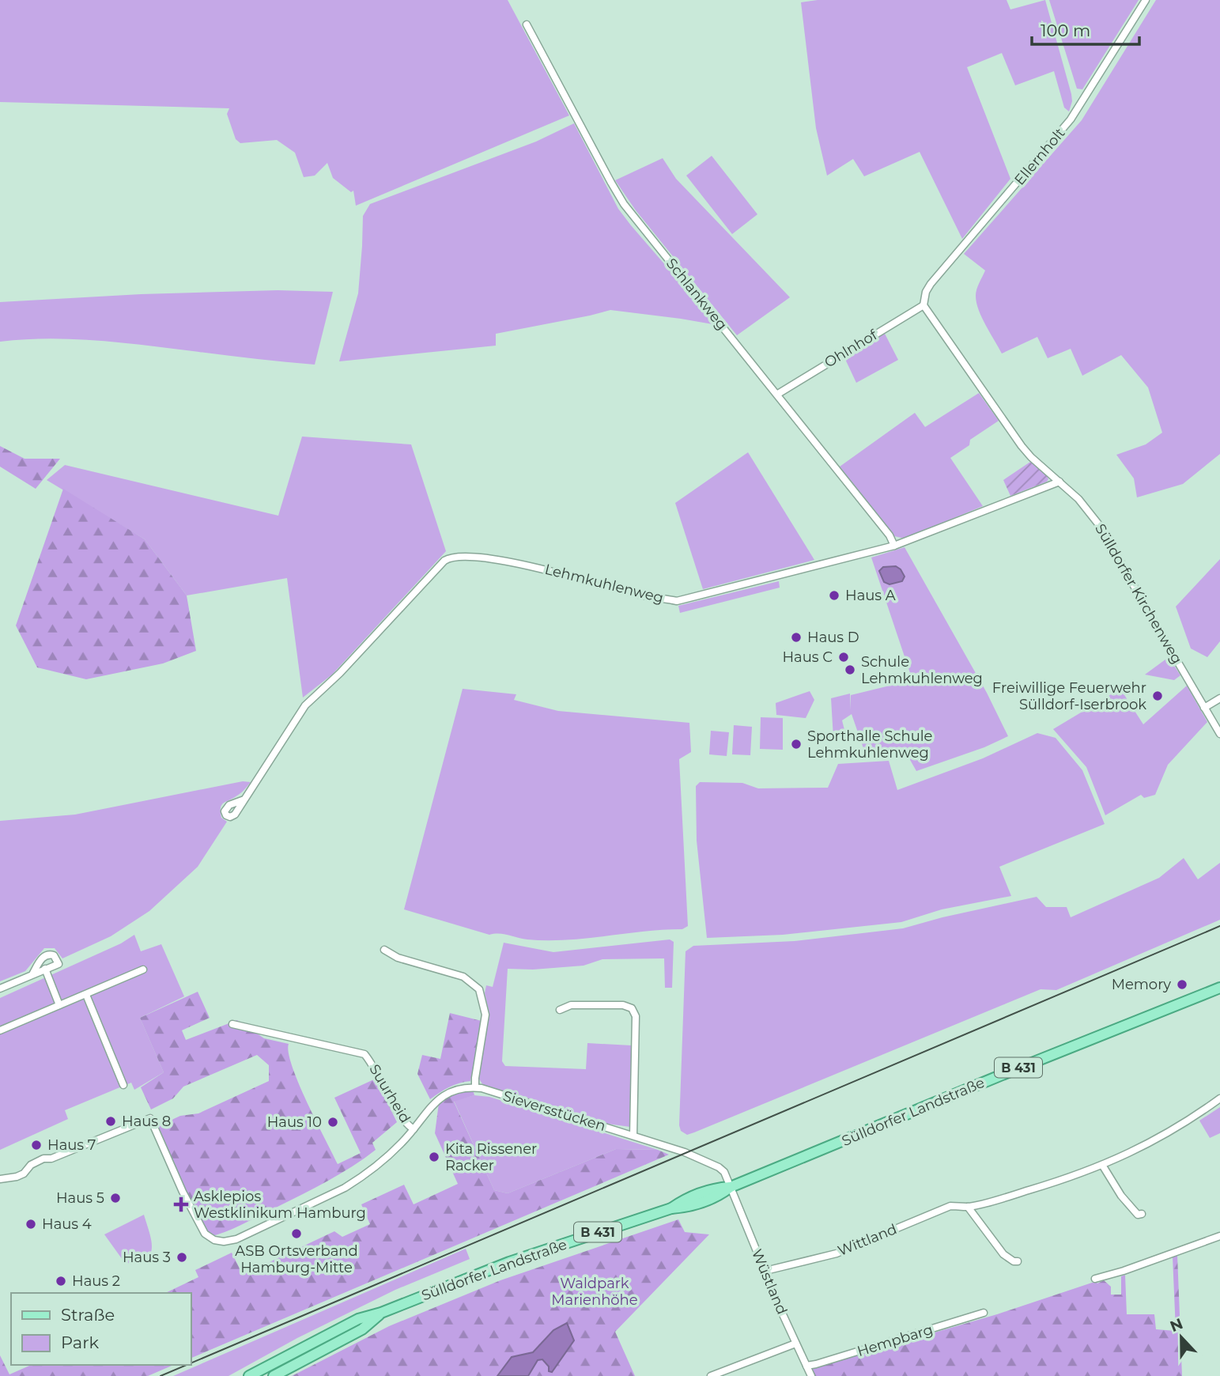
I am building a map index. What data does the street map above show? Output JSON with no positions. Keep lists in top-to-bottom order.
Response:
{
  "streets": {
    "main road": ["B 431", "Sülldorfer Landstraße"],
    "street": [
      "Ellernholt",
      "Schlankweg",
      "Ohlnhof",
      "Lehmkuhlenweg",
      "Sülldorfer Kirchenweg",
      "Suurheid",
      "Sieversstücken",
      "Wittland",
      "Wüstland",
      "Hempbarg"
    ]
  },
  "crossings": [
    ["Ellernholt", "Ohlnhof"],
    ["Ellernholt", "Sülldorfer Kirchenweg"],
    ["Schlankweg", "Ohlnhof"],
    ["Schlankweg", "Lehmkuhlenweg"],
    ["Ohlnhof", "Sülldorfer Kirchenweg"],
    ["Lehmkuhlenweg", "Sülldorfer Kirchenweg"],
    ["Suurheid", "Sieversstücken"],
    ["Sieversstücken", "Sülldorfer Landstraße"],
    ["Sieversstücken", "Wüstland"],
    ["Sülldorfer Landstraße", "Wüstland"],
    ["Wittland", "Wüstland"],
    ["Wüstland", "Hempbarg"]
  ],
  "parks": ["Waldpark Marienhöhe"],
  "places": {
    "other": [
      "Haus A",
      "Haus D",
      "Haus C",
      "Schule Lehmkuhlenweg",
      "Freiwillige Feuerwehr Sülldorf-Iserbrook",
      "Sporthalle Schule Lehmkuhlenweg",
      "Memory",
      "Haus 8",
      "Haus 10",
      "Haus 7",
      "Kita Rissener Racker",
      "Haus 5",
      "Haus 4",
      "ASB Ortsverband Hamburg-Mitte",
      "Haus 3",
      "Haus 2"
    ],
    "health": ["Asklepios Westklinikum Hamburg"]
  },
  "legend": ["Straße", "Park"],
  "scale_bar": "100 m",
  "north": "top"
}
